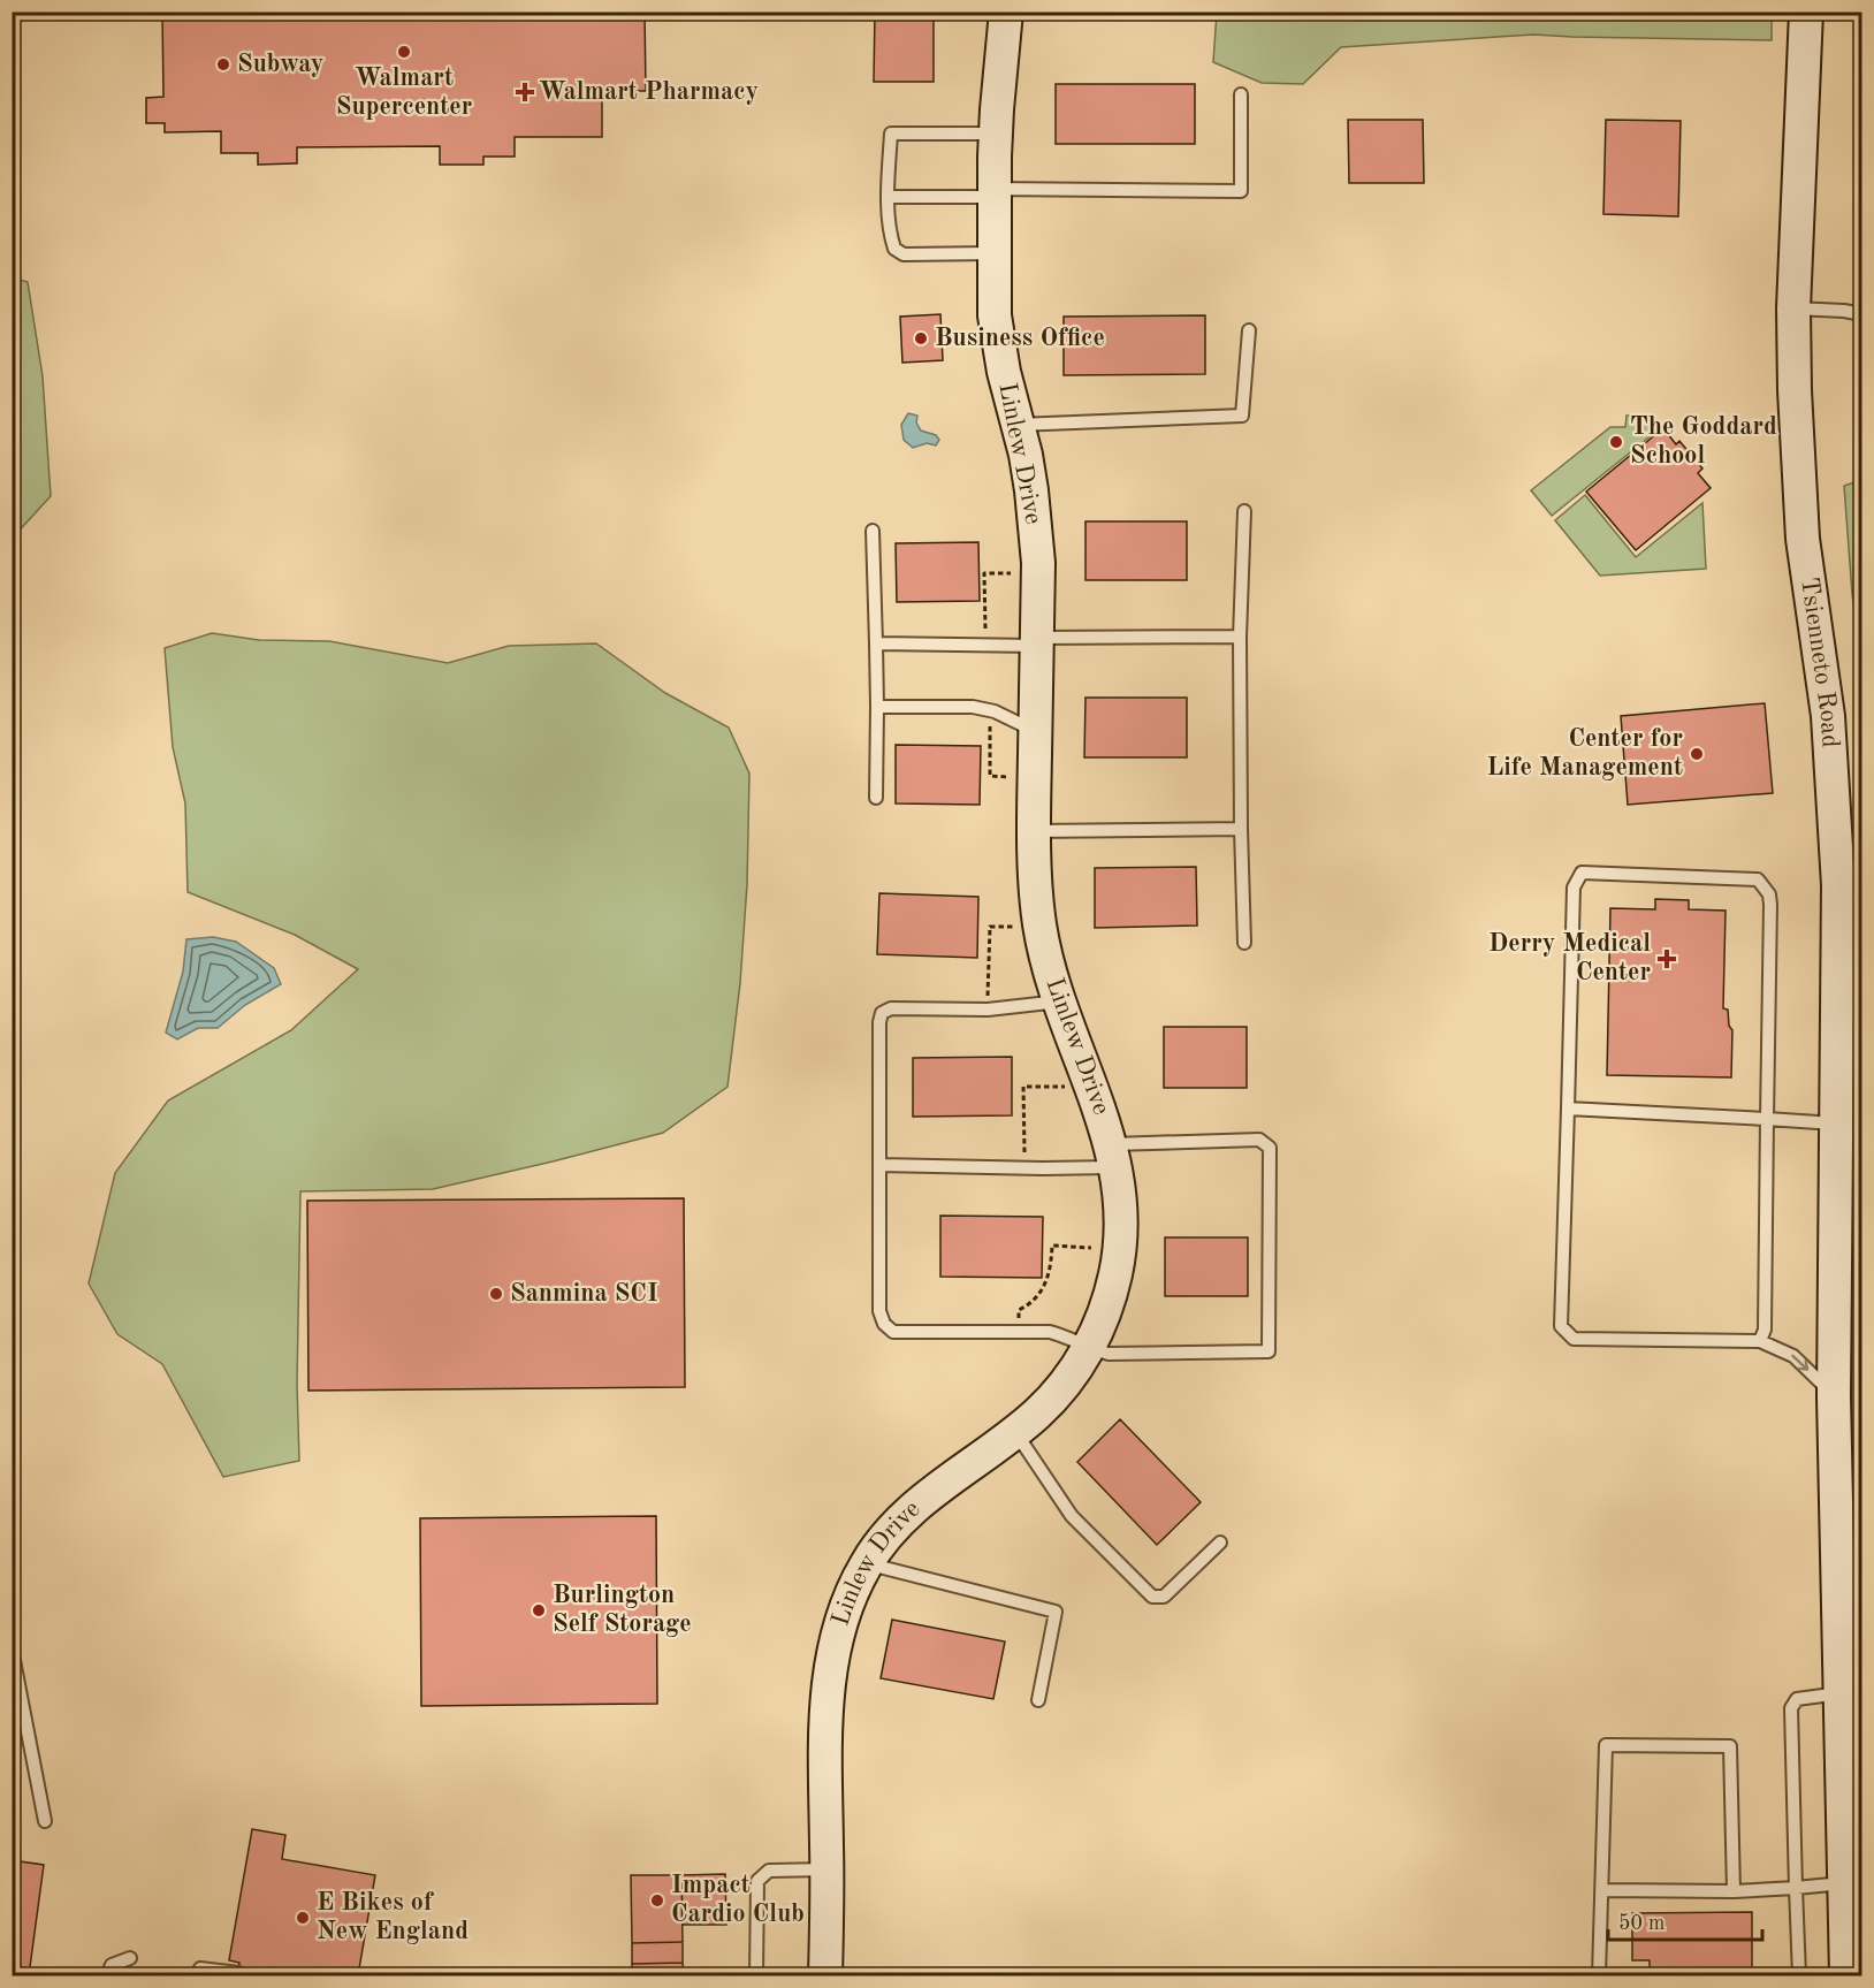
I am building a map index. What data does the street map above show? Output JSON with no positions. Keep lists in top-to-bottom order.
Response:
{
  "streets": {
    "street": ["Linlew Drive", "Tsienneto Road"]
  },
  "places": {
    "other": [
      "Walmart Supercenter",
      "Subway",
      "Business Office",
      "The Goddard School",
      "Center for Life Management",
      "Sanmina SCI",
      "Burlington Self Storage",
      "Impact Cardio Club",
      "E Bikes of New England"
    ],
    "health": ["Walmart Pharmacy", "Derry Medical Center"]
  },
  "scale_bar": "50 m"
}
